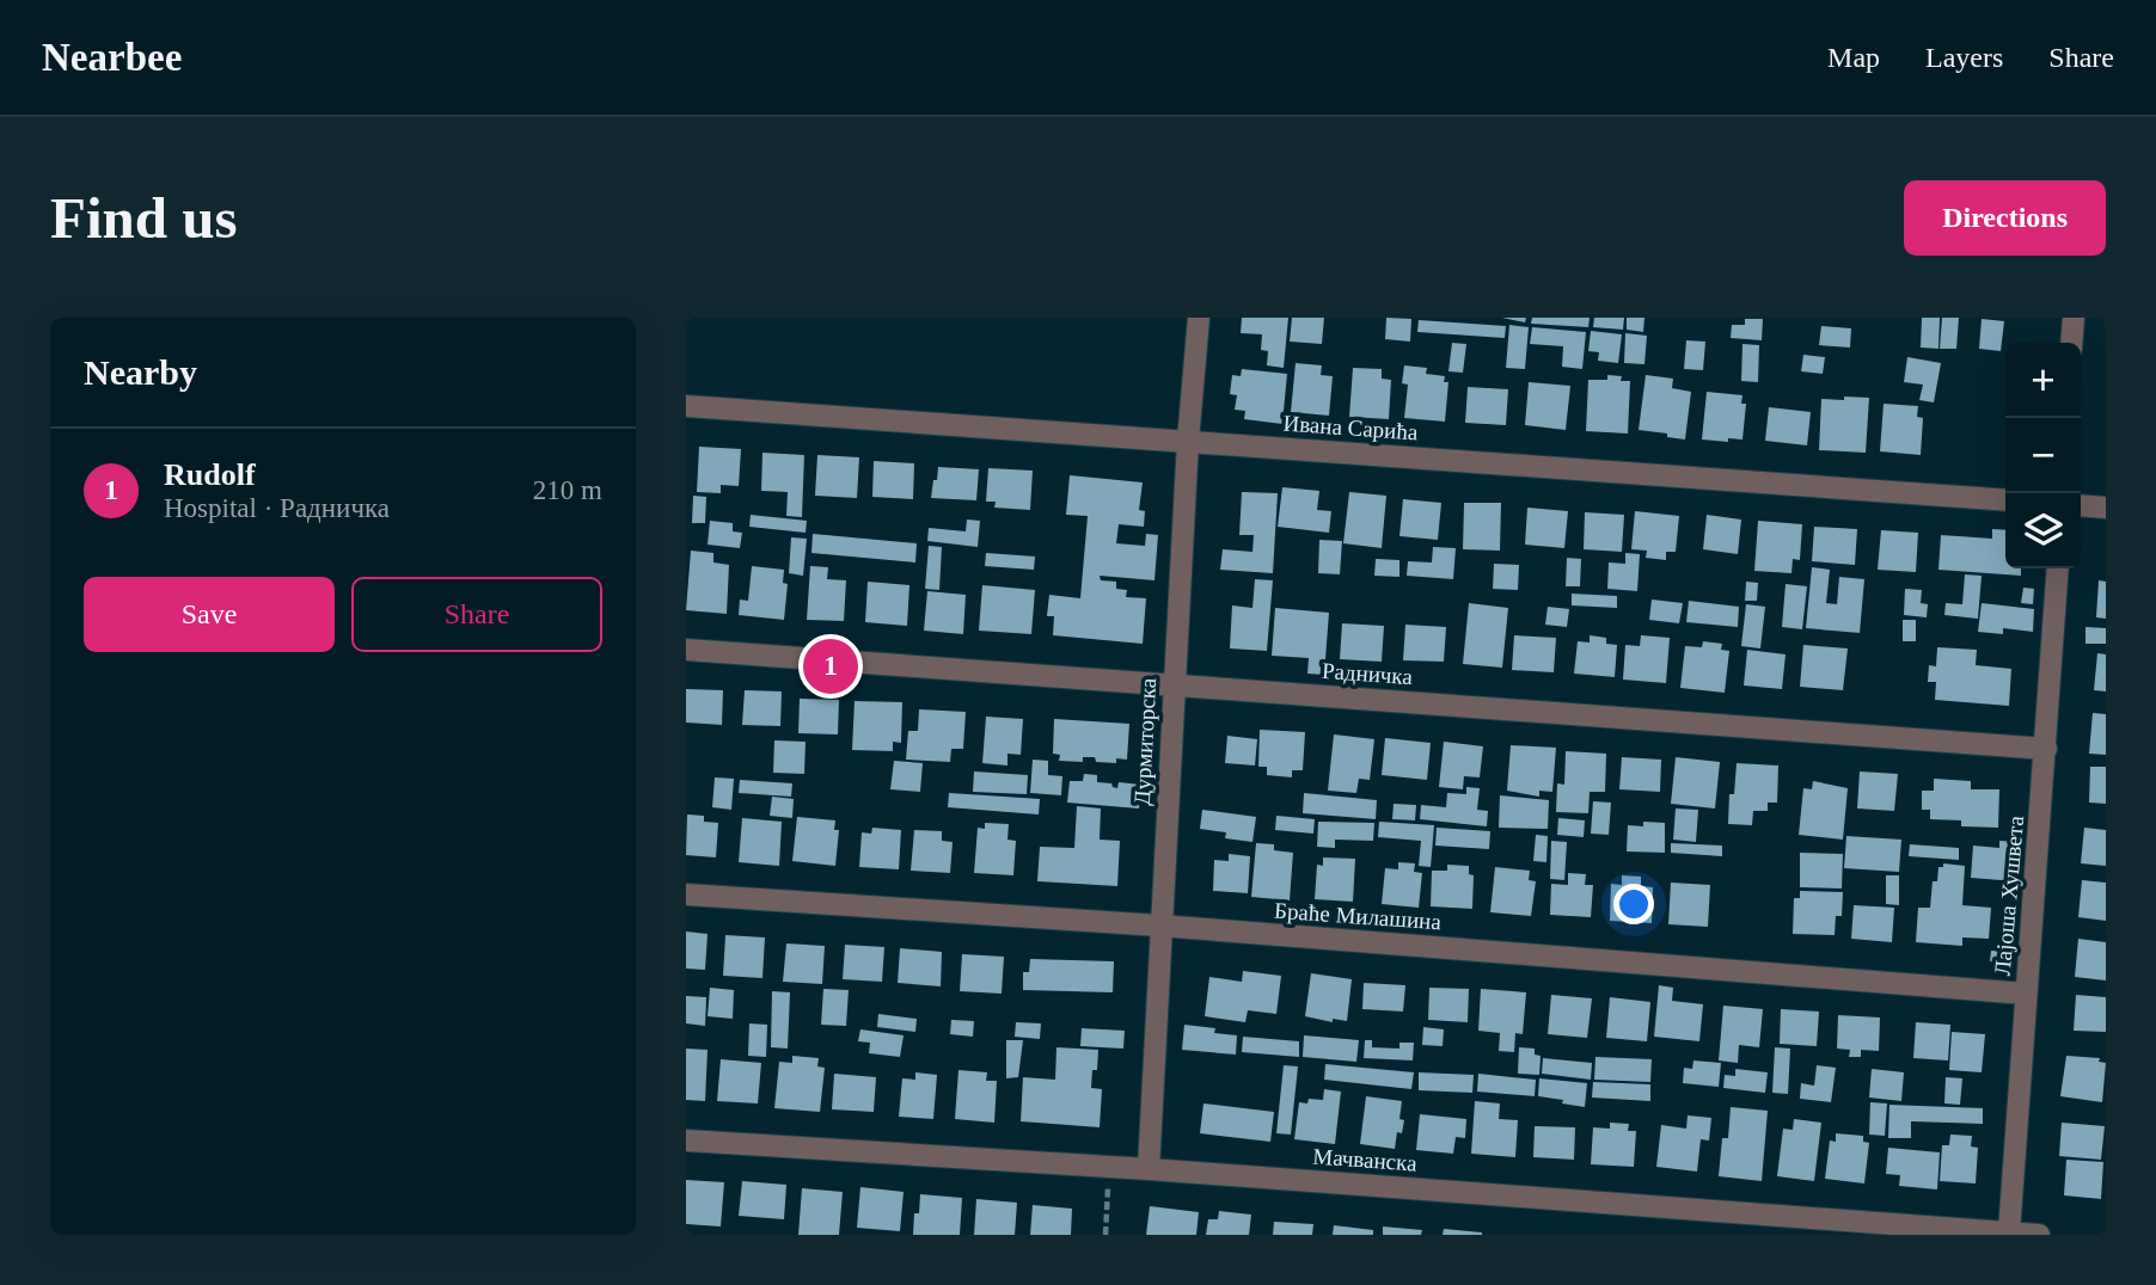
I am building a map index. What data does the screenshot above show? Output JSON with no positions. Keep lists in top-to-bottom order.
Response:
{
  "streets": {
    "street": [
      "Ивана Сарића",
      "Радничка",
      "Дурмиторска",
      "Лајоша Хушвета",
      "Браће Милашина",
      "Мачванска"
    ]
  },
  "crossings": [
    ["Ивана Сарића", "Дурмиторска"],
    ["Радничка", "Дурмиторска"],
    ["Радничка", "Лајоша Хушвета"],
    ["Дурмиторска", "Браће Милашина"],
    ["Дурмиторска", "Мачванска"],
    ["Лајоша Хушвета", "Браће Милашина"],
    ["Лајоша Хушвета", "Мачванска"]
  ],
  "page": {
    "header": "Nearbee",
    "nav": ["Map", "Layers", "Share"],
    "buttons": [
      "Directions",
      ["Save", "Share"]
    ],
    "title": "Find us",
    "heading": "Nearby",
    "map_buttons": ["+", "−"],
    "list": [
      {
        "mark": "1",
        "name": "Rudolf",
        "note": "Hospital · Радничка",
        "value": "210 m"
      }
    ],
    "pins": "1"
  }
}
